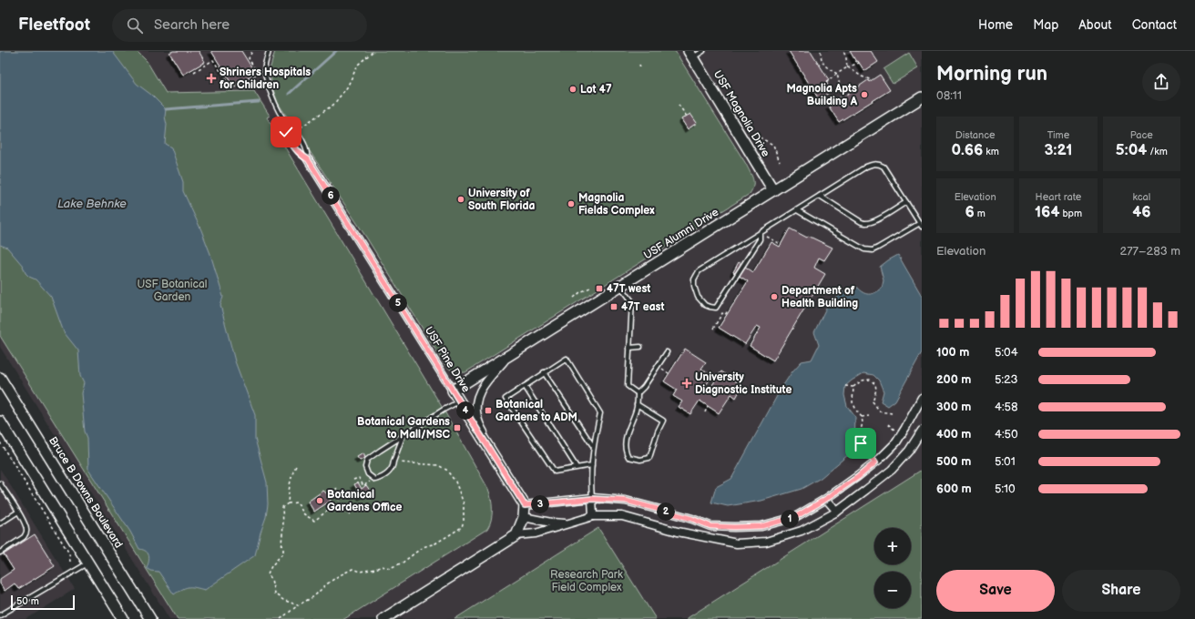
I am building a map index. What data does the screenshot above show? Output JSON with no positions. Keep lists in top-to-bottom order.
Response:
{
  "streets": {
    "street": [
      "USF Magnolia Drive",
      "USF Alumni Drive",
      "USF Pine Drive",
      "Bruce B Downs Boulevard"
    ]
  },
  "crossings": [
    ["USF Magnolia Drive", "USF Alumni Drive"],
    ["USF Alumni Drive", "USF Pine Drive"]
  ],
  "water": ["Lake Behnke"],
  "parks": ["USF Botanical Garden", "Research Park Field Complex"],
  "places": {
    "health": ["Shriners Hospitals for Children", "University Diagnostic Institute"],
    "other": [
      "Lot 47",
      "Magnolia Apts Building A",
      "University of South Florida",
      "Magnolia Fields Complex",
      "Department of Health Building",
      "Botanical Gardens Office"
    ],
    "transit": [
      "47T west",
      "47T east",
      "Botanical Gardens to ADM",
      "Botanical Gardens to Mall/MSC"
    ]
  },
  "scale_bar": "50 m",
  "page": {
    "header": "Fleetfoot",
    "search": "Search here",
    "nav": [
      "Home",
      "Map",
      "About",
      "Contact"
    ],
    "heading": ["Morning run", "08:11"],
    "stats": [
      ["Distance", "0.66 km"],
      ["Time", "3:21"],
      ["Pace", "5:04 /km"],
      ["Elevation", "6 m"],
      ["Heart rate", "164 bpm"],
      ["kcal", "46"]
    ],
    "pins": [
      "6",
      "5",
      "4",
      "3",
      "2",
      "1"
    ],
    "chart": ["Elevation", "277–283 m"],
    "list": [
      {
        "name": "100 m",
        "note": "5:04"
      },
      {
        "name": "200 m",
        "note": "5:23"
      },
      {
        "name": "300 m",
        "note": "4:58"
      },
      {
        "name": "400 m",
        "note": "4:50"
      },
      {
        "name": "500 m",
        "note": "5:01"
      },
      {
        "name": "600 m",
        "note": "5:10"
      }
    ],
    "map_buttons": ["+", "−"],
    "buttons": ["Save", "Share"],
    "scale": "50 m"
  }
}
